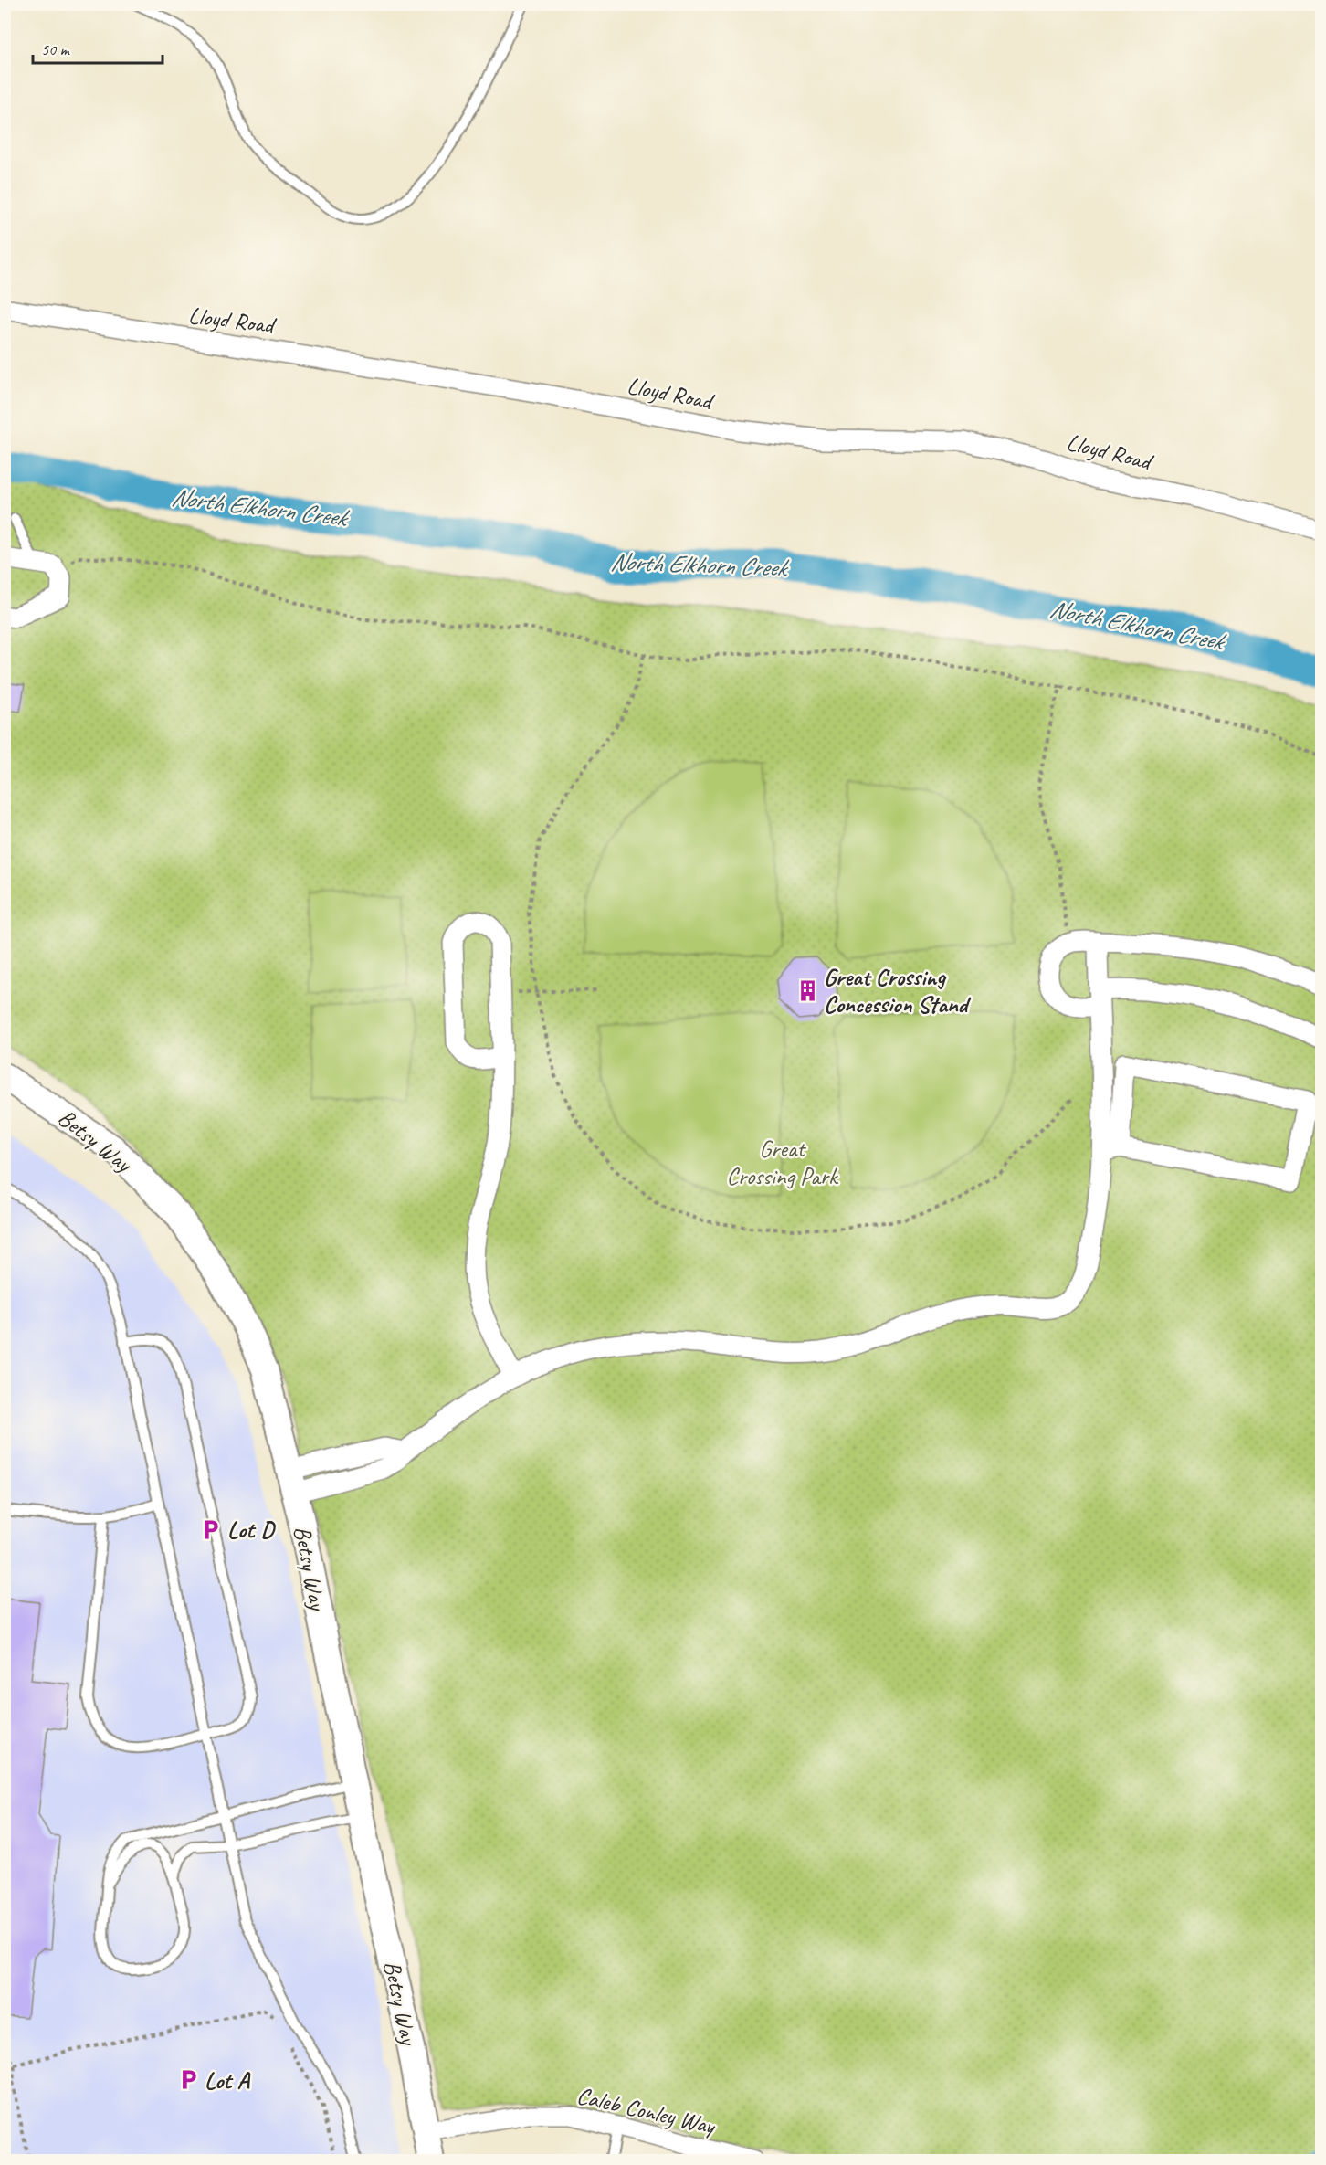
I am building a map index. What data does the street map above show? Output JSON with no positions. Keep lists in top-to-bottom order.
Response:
{
  "streets": {
    "street": ["Lloyd Road", "Betsy Way", "Caleb Conley Way"]
  },
  "crossings": [
    ["Betsy Way", "Caleb Conley Way"]
  ],
  "water": ["North Elkhorn Creek"],
  "parks": ["Great Crossing Park"],
  "places": {
    "building": ["Great Crossing Concession Stand"],
    "parking": ["Lot D", "Lot A"]
  },
  "scale_bar": "50 m"
}
